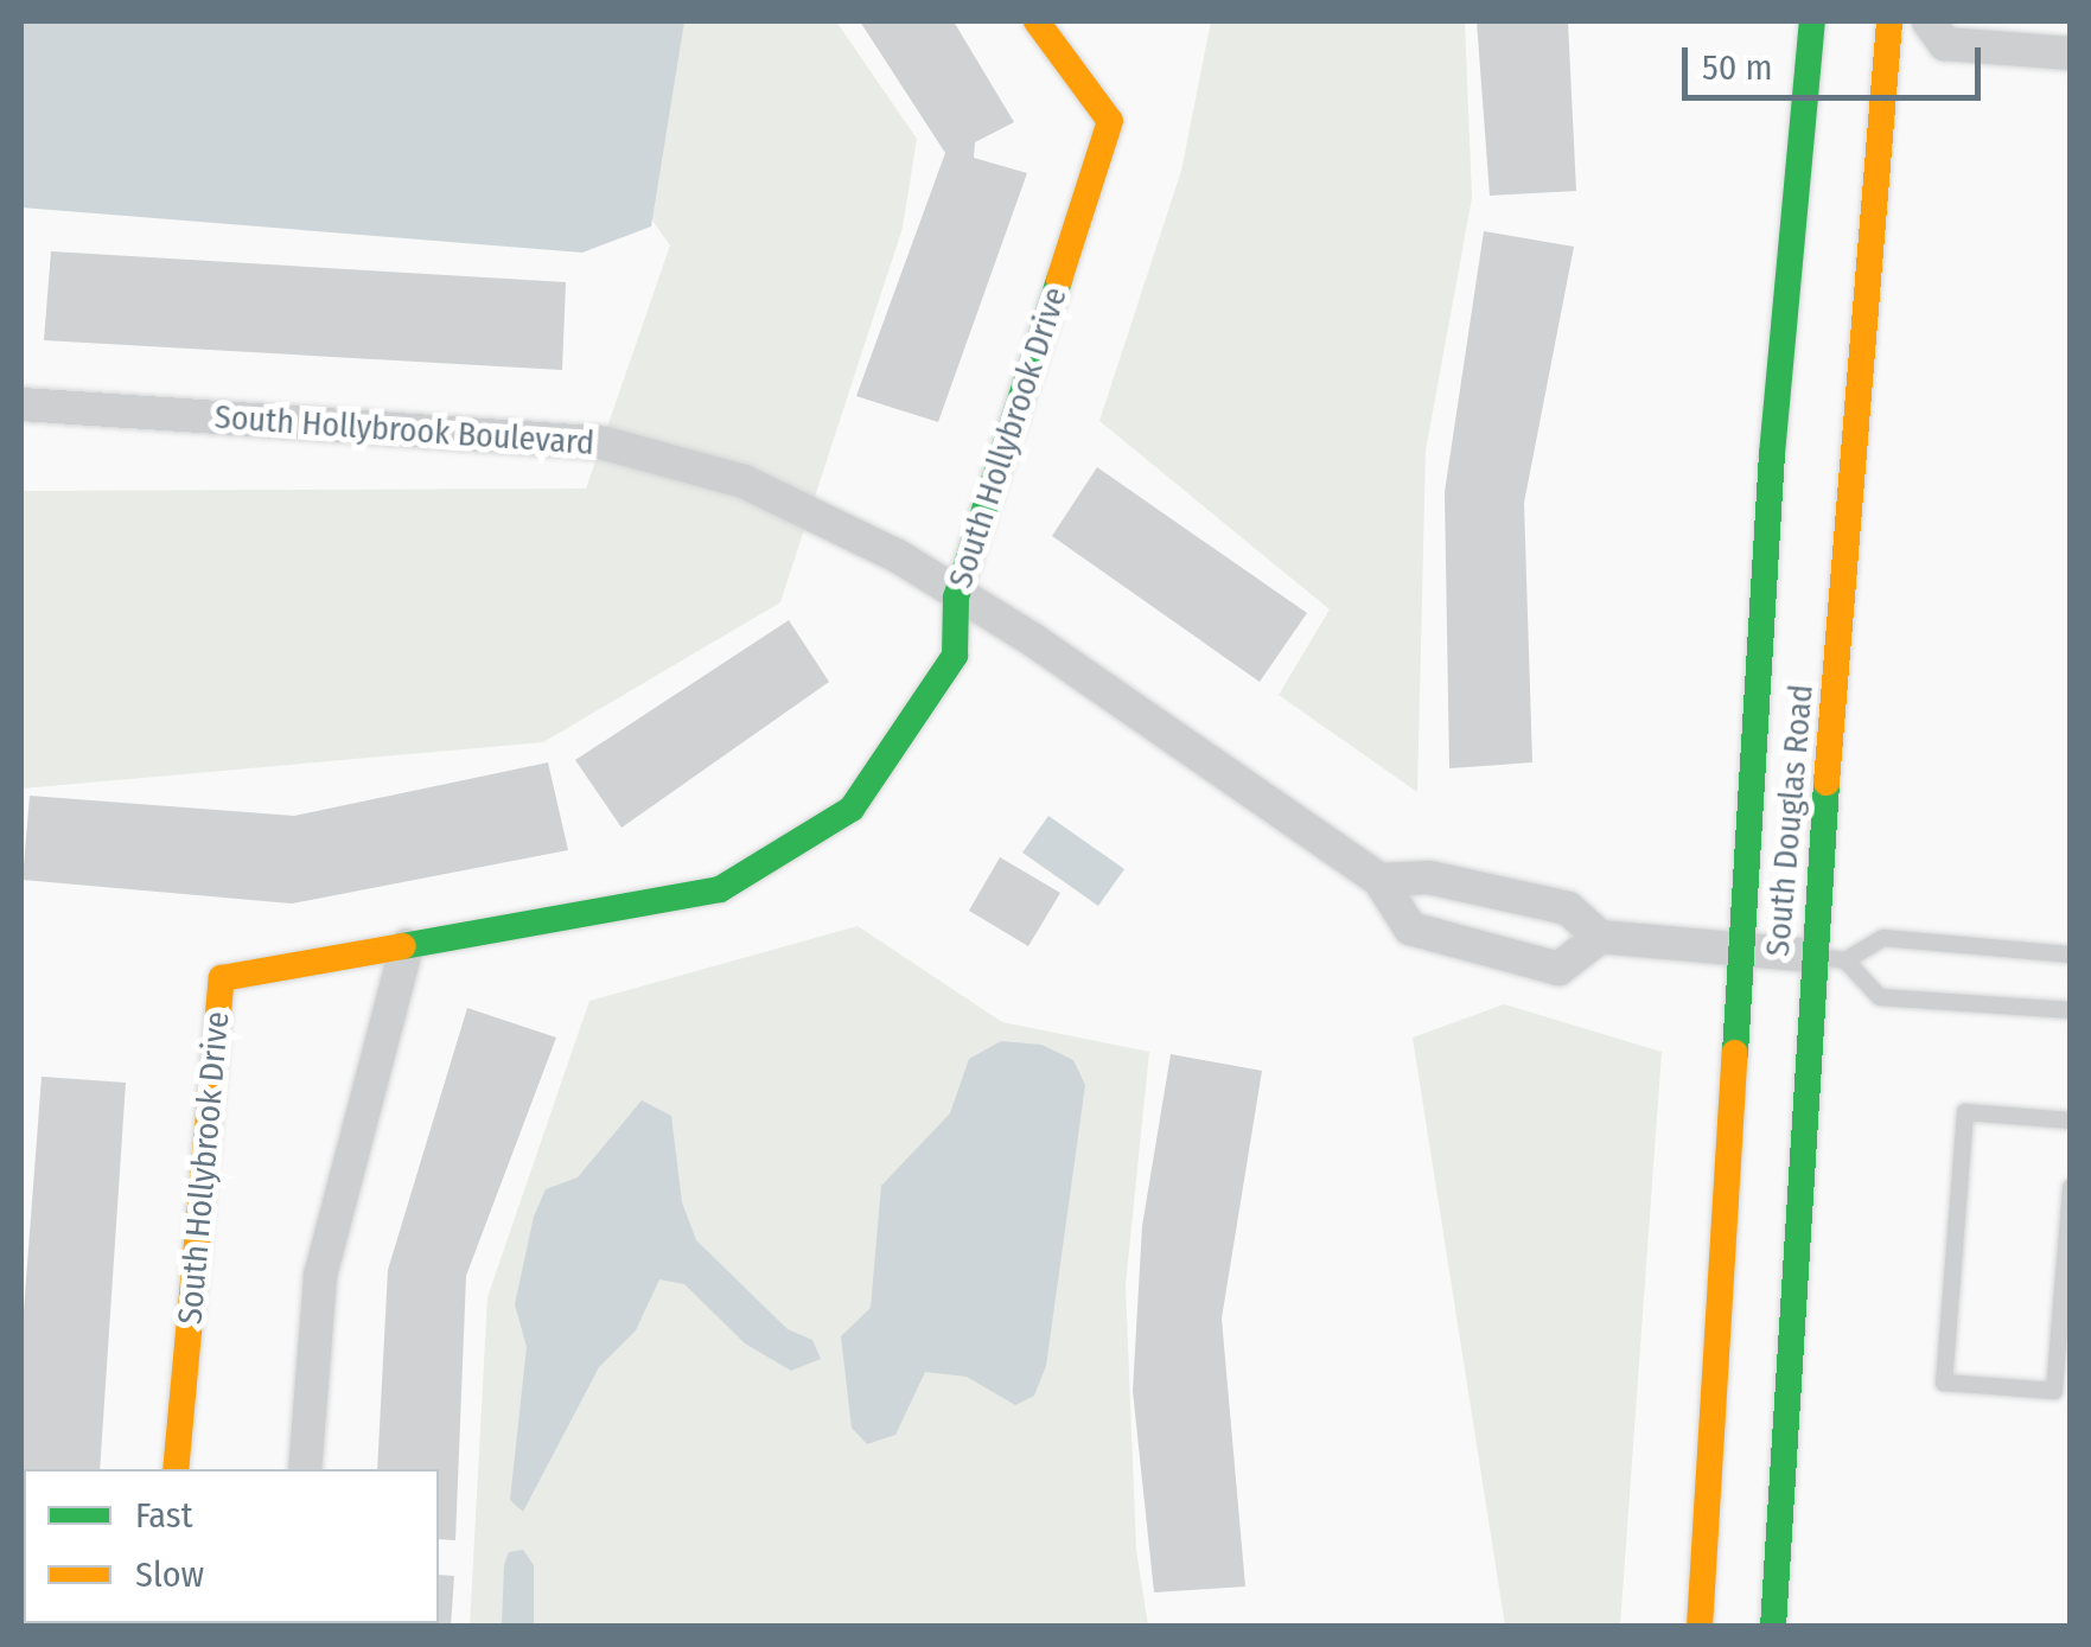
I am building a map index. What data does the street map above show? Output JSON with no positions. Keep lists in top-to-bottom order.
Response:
{
  "streets": {
    "main road": ["South Hollybrook Drive", "South Douglas Road"],
    "street": ["South Hollybrook Boulevard"]
  },
  "crossings": [
    ["South Hollybrook Boulevard", "South Hollybrook Drive"]
  ],
  "legend": ["Fast", "Slow"],
  "scale_bar": "50 m"
}
